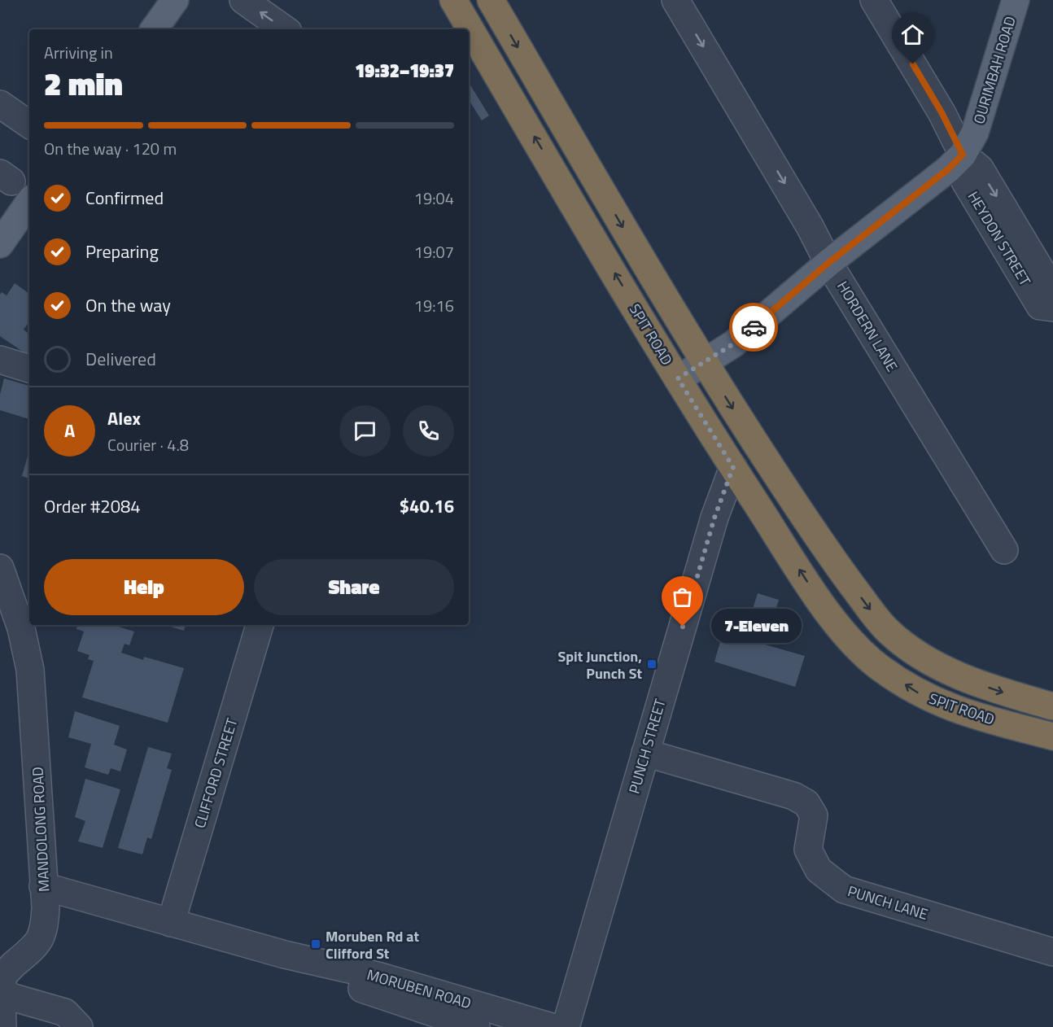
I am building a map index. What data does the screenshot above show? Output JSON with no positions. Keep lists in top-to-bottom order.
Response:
{
  "streets": {
    "highway": ["SPIT ROAD"],
    "main road": ["OURIMBAH ROAD"],
    "street": [
      "HEYDON STREET",
      "HORDERN LANE",
      "PUNCH STREET",
      "CLIFFORD STREET",
      "MANDOLONG ROAD",
      "PUNCH LANE",
      "MORUBEN ROAD"
    ]
  },
  "crossings": [
    ["OURIMBAH ROAD", "HEYDON STREET"],
    ["OURIMBAH ROAD", "HORDERN LANE"],
    ["OURIMBAH ROAD", "SPIT ROAD"],
    ["SPIT ROAD", "PUNCH STREET"],
    ["PUNCH STREET", "PUNCH LANE"],
    ["CLIFFORD STREET", "MORUBEN ROAD"],
    ["MANDOLONG ROAD", "MORUBEN ROAD"]
  ],
  "one_way": ["HORDERN LANE"],
  "places": {
    "other": ["7-Eleven"],
    "transit": ["Spit Junction, Punch St", "Moruben Rd at Clifford St"]
  },
  "page": {
    "heading": ["2 min", "Arriving in", "19:32–19:37"],
    "panel": [
      "Alex",
      "Courier · 4.8",
      "Order #2084",
      "$40.16"
    ],
    "bar": "On the way · 120 m",
    "list": [
      ["Confirmed", "19:04"],
      ["Preparing", "19:07"],
      ["On the way", "19:16"],
      "Delivered"
    ],
    "round": "A",
    "buttons": ["Help", "Share"],
    "bubble": "7-Eleven"
  }
}
